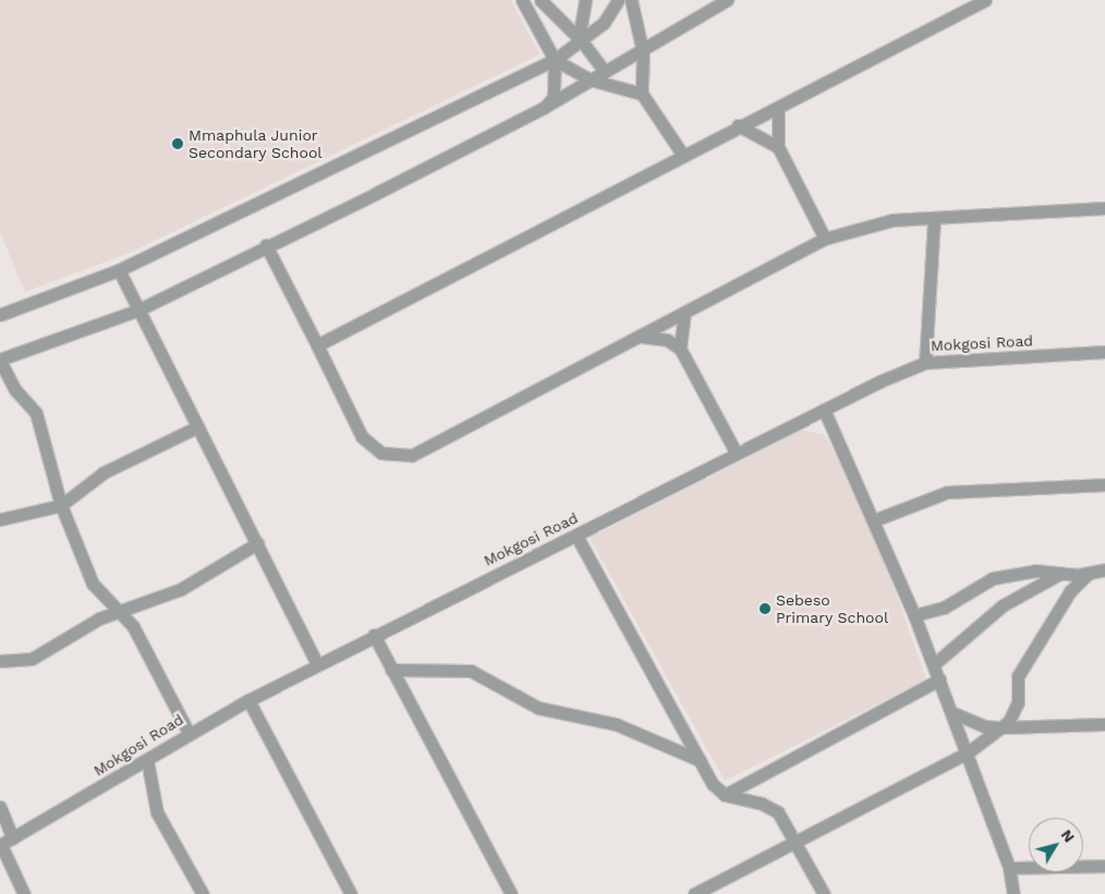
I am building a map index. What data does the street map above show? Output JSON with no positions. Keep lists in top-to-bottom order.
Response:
{
  "streets": {
    "street": ["Mokgosi Road"]
  },
  "places": ["Mmaphula Junior Secondary School", "Sebeso Primary School"],
  "north": "top right"
}
